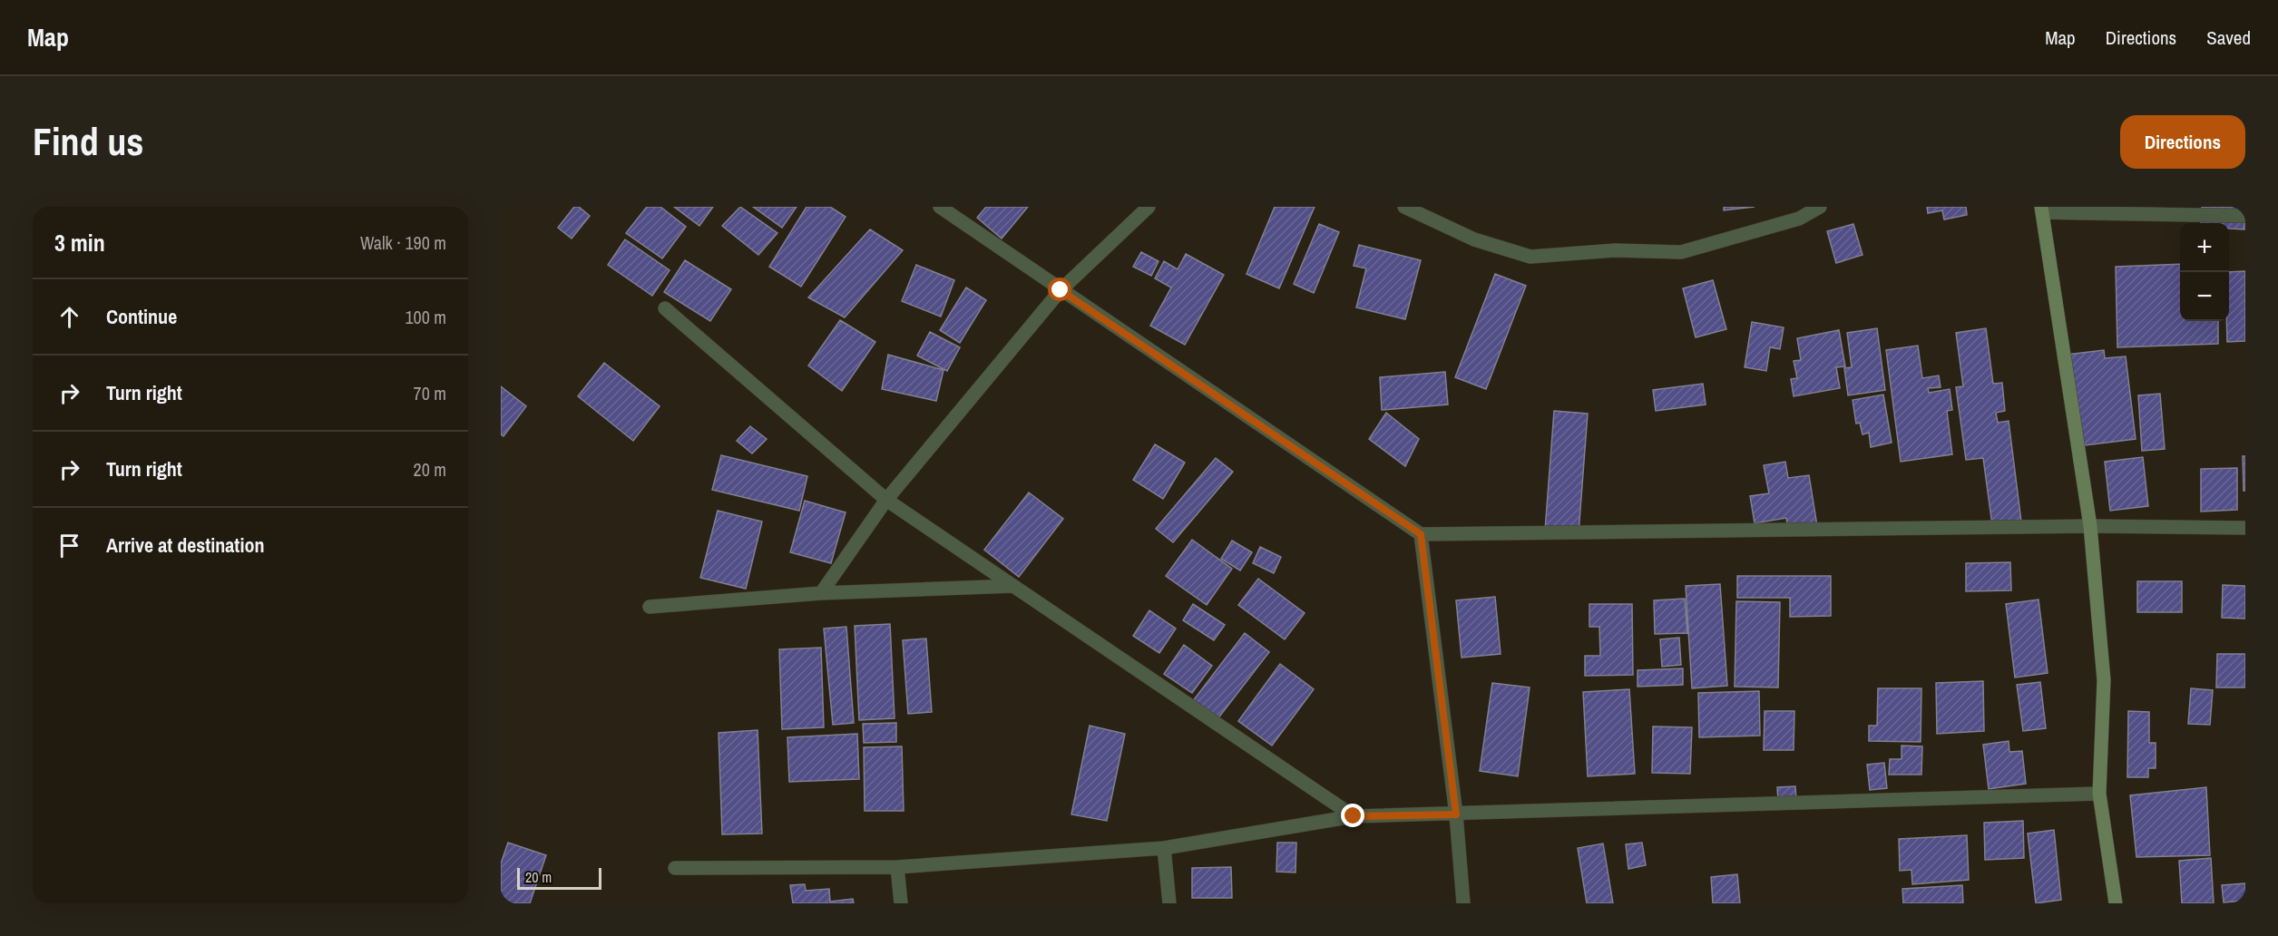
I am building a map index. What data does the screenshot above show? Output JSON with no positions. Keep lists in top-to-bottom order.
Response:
{
  "scale_bar": "20 m",
  "page": {
    "header": "Map",
    "nav": ["Map", "Directions", "Saved"],
    "buttons": "Directions",
    "title": "Find us",
    "heading": ["3 min", "Walk · 190 m"],
    "map_buttons": ["+", "−"],
    "list": [
      ["Continue", "100 m"],
      ["Turn right", "70 m"],
      ["Turn right", "20 m"],
      "Arrive at destination"
    ],
    "scale": "20 m"
  }
}
